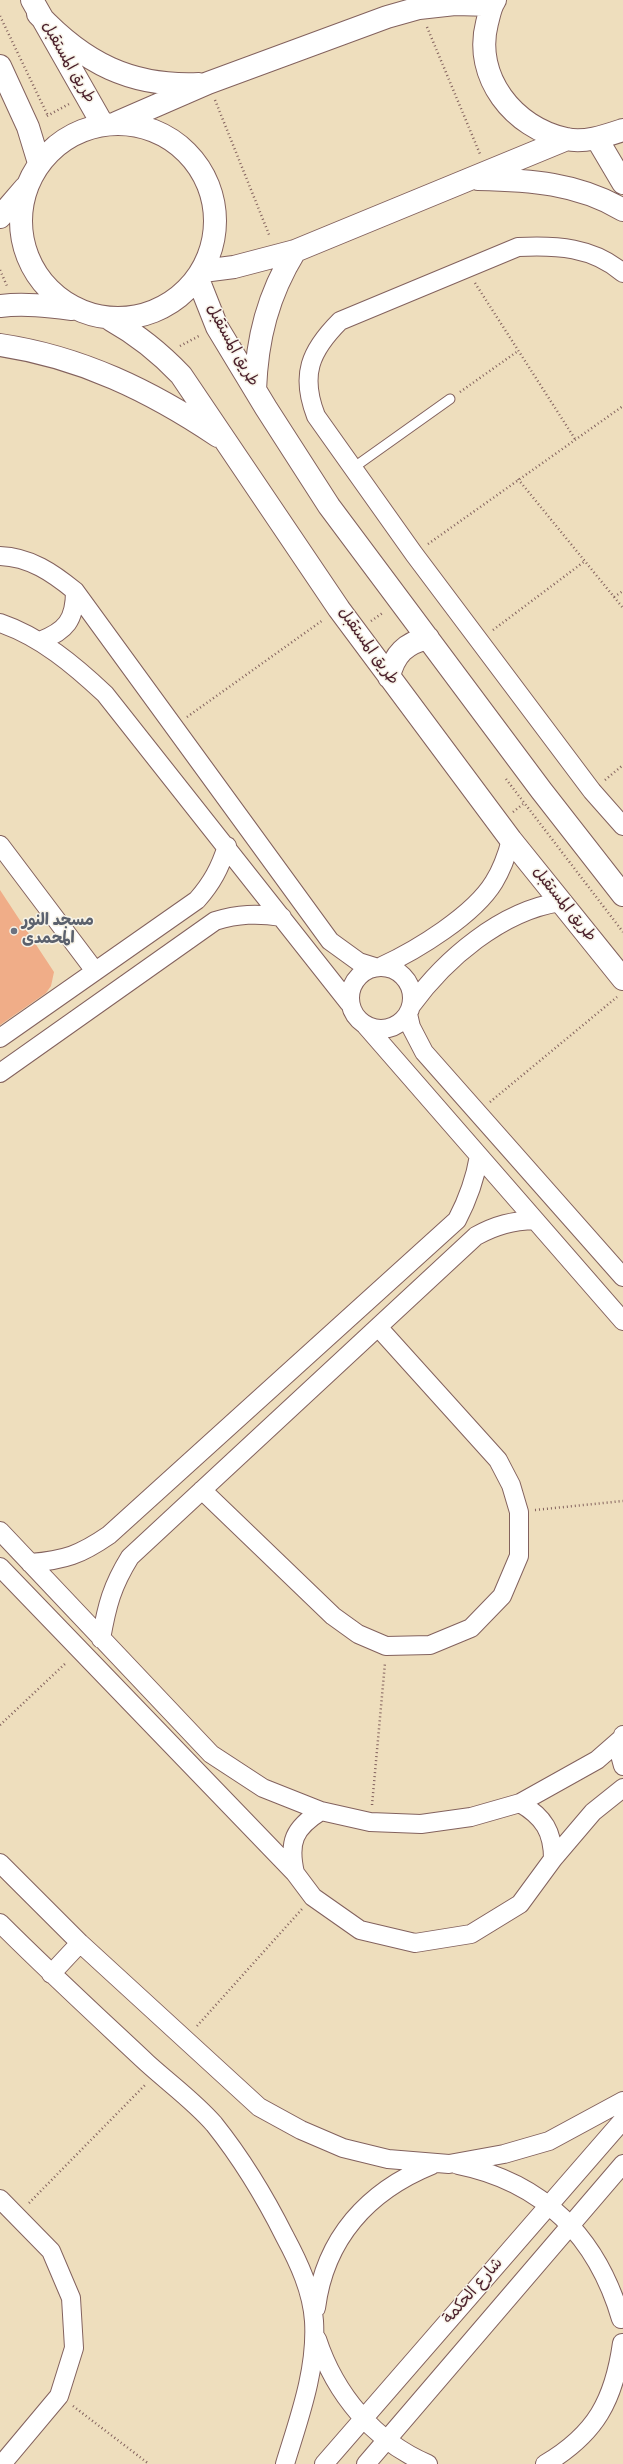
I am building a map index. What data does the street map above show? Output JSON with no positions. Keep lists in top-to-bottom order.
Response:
{
  "streets": {
    "main road": ["طريق المستقبل"],
    "street": ["شارع الحكمة"]
  },
  "places": ["مسجد النور المحمدى"]
}
